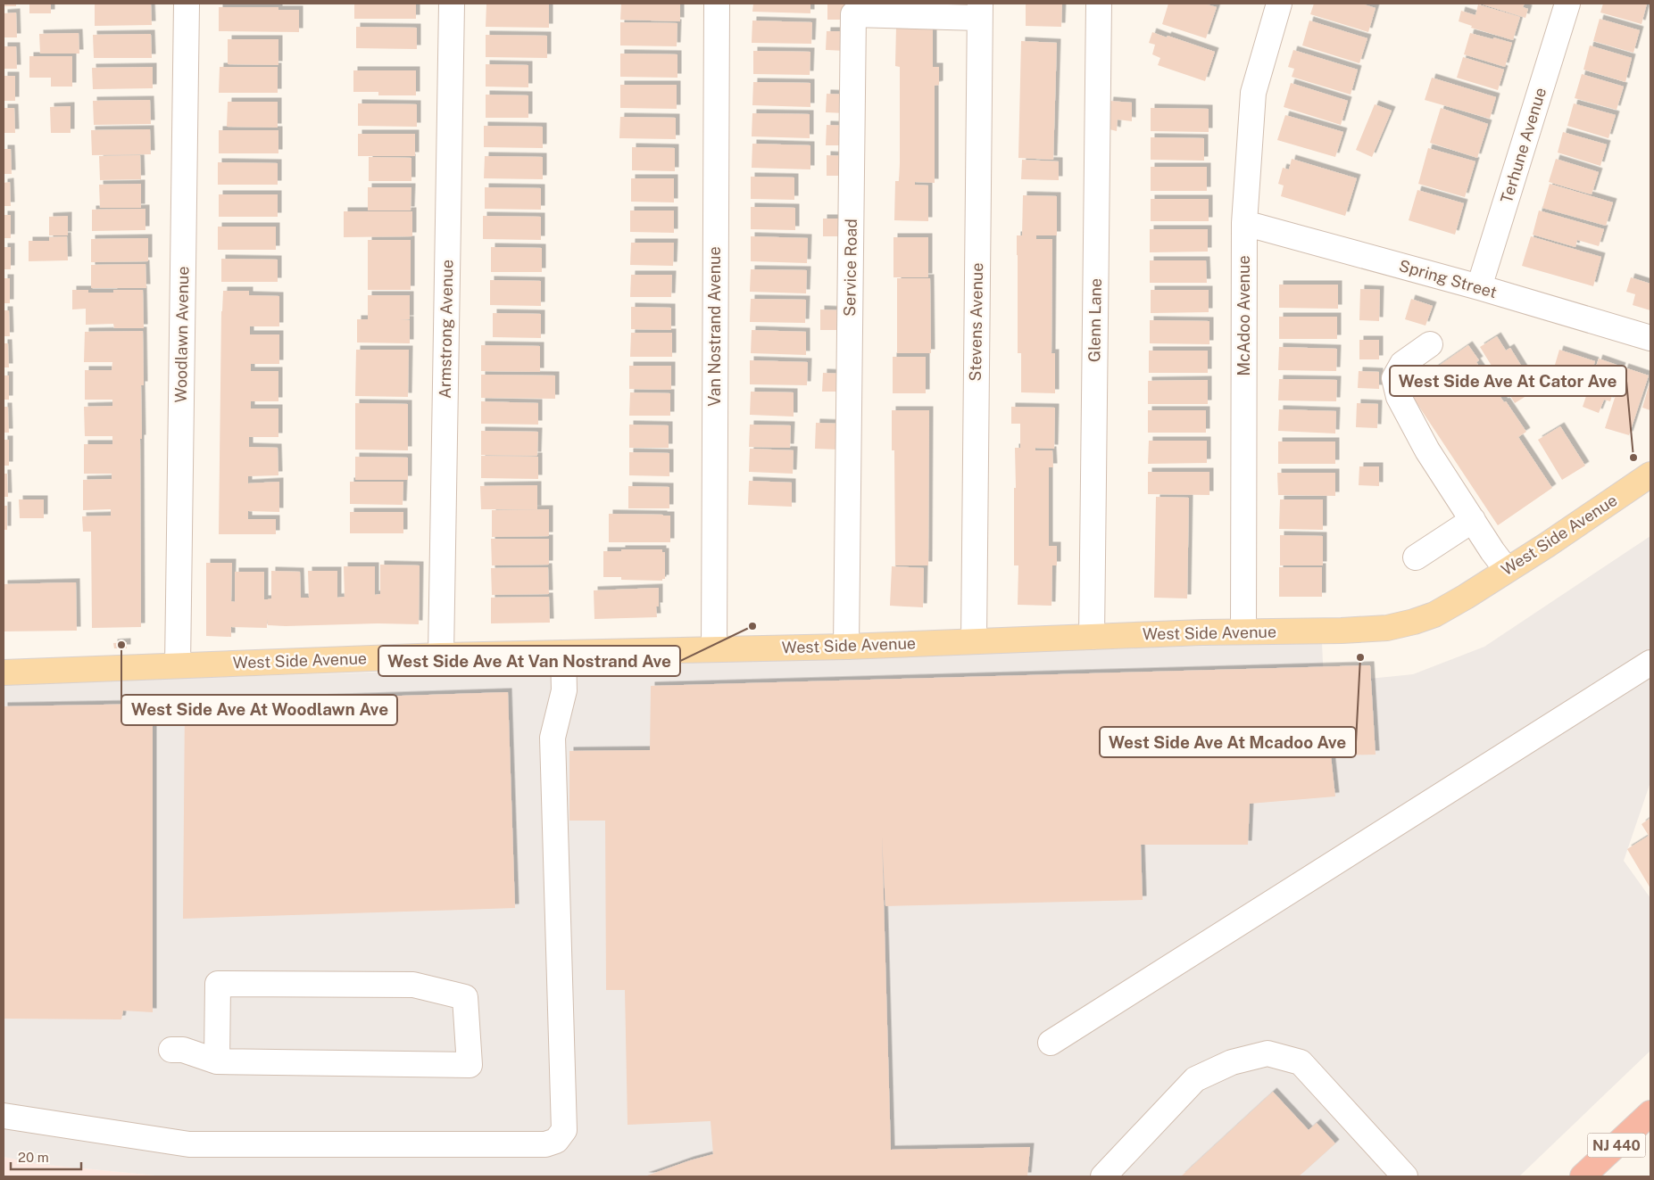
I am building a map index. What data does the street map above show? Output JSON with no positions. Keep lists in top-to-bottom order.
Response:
{
  "streets": {
    "highway": ["NJ 440"],
    "main road": ["West Side Avenue"],
    "street": [
      "Terhune Avenue",
      "Service Road",
      "Spring Street",
      "McAdoo Avenue",
      "Glenn Lane",
      "Stevens Avenue",
      "Van Nostrand Avenue",
      "Armstrong Avenue",
      "Woodlawn Avenue"
    ]
  },
  "crossings": [
    ["Terhune Avenue", "Spring Street"],
    ["Service Road", "Stevens Avenue"],
    ["Service Road", "West Side Avenue"],
    ["Spring Street", "McAdoo Avenue"],
    ["McAdoo Avenue", "West Side Avenue"],
    ["Glenn Lane", "West Side Avenue"],
    ["Stevens Avenue", "West Side Avenue"],
    ["Van Nostrand Avenue", "West Side Avenue"],
    ["Armstrong Avenue", "West Side Avenue"],
    ["Woodlawn Avenue", "West Side Avenue"]
  ],
  "places": [
    "West Side Ave At Cator Ave",
    "West Side Ave At Van Nostrand Ave",
    "West Side Ave At Woodlawn Ave",
    "West Side Ave At Mcadoo Ave"
  ],
  "scale_bar": "20 m"
}
